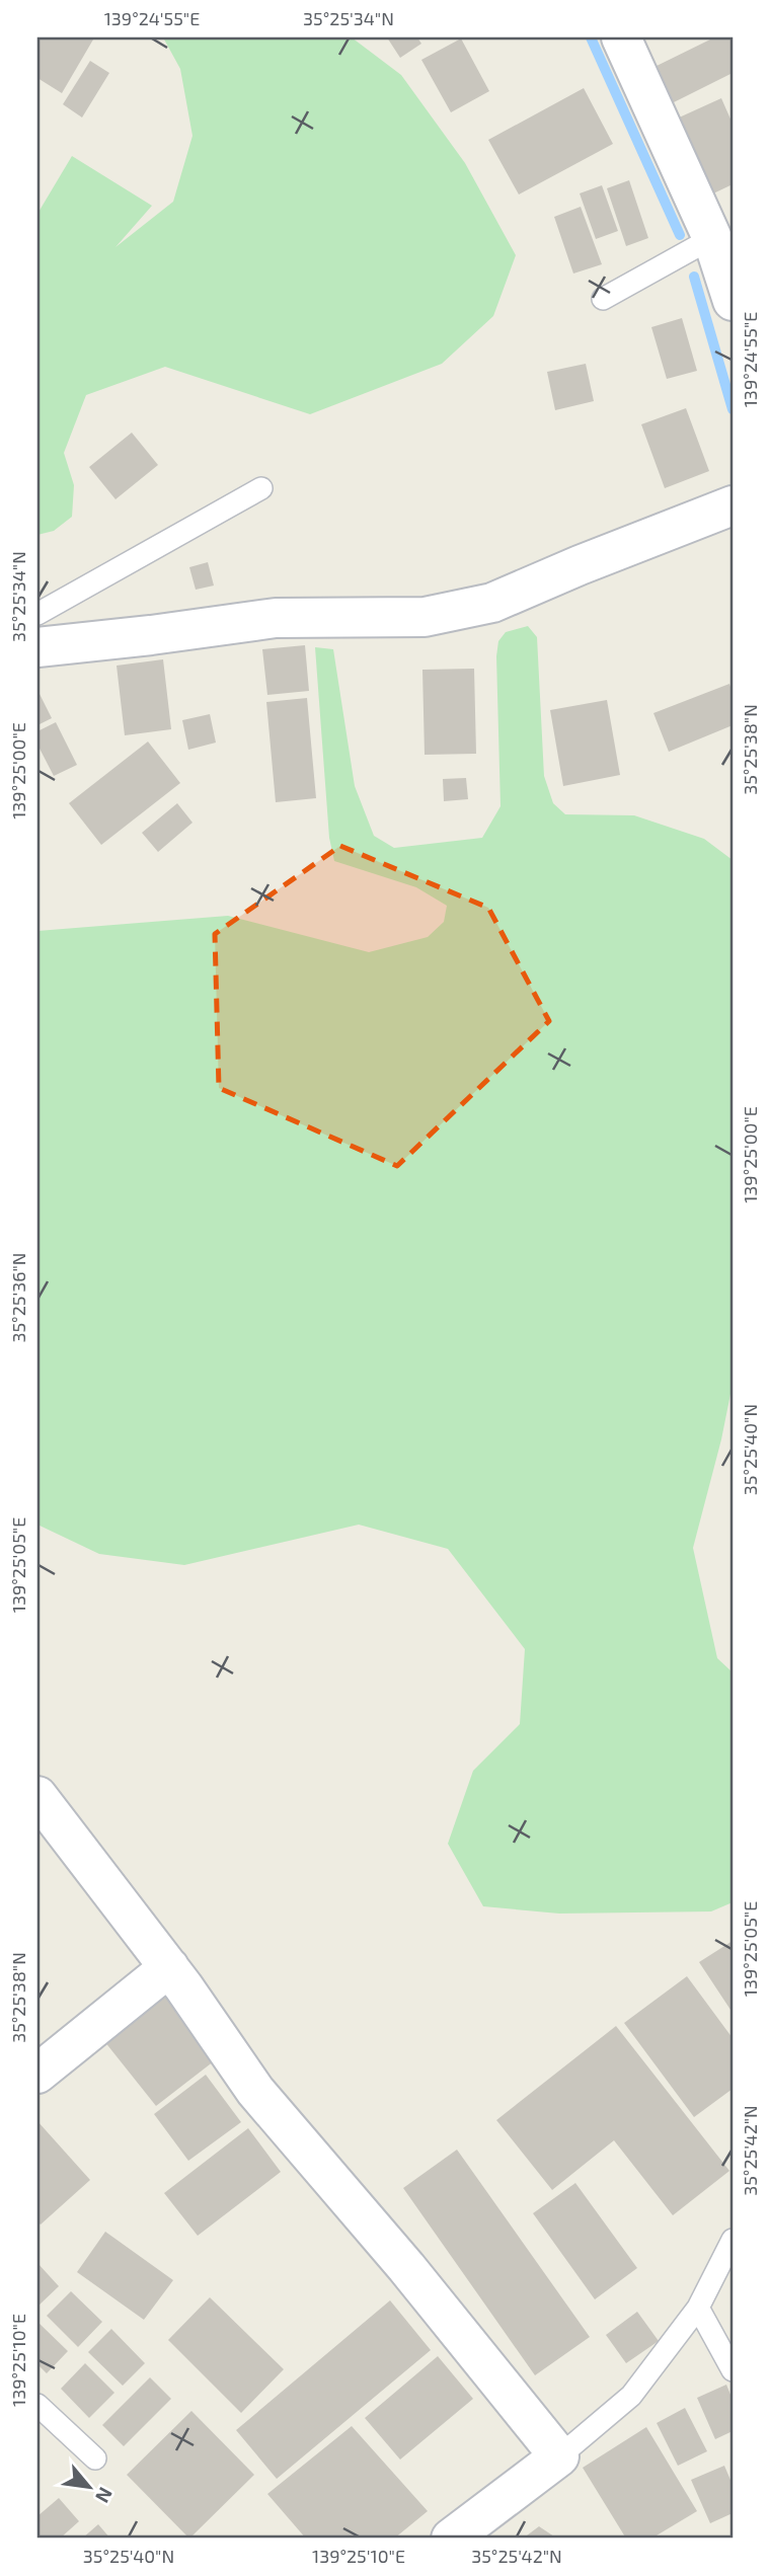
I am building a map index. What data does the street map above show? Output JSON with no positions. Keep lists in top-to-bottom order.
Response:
{
  "north": "bottom right",
  "coordinates": [
    "139°24'55\"E",
    "35°25'34\"N",
    "35°25'38\"N",
    "139°25'00\"E",
    "35°25'36\"N",
    "35°25'40\"N",
    "139°25'05\"E",
    "35°25'42\"N",
    "139°25'10\"E"
  ]
}
